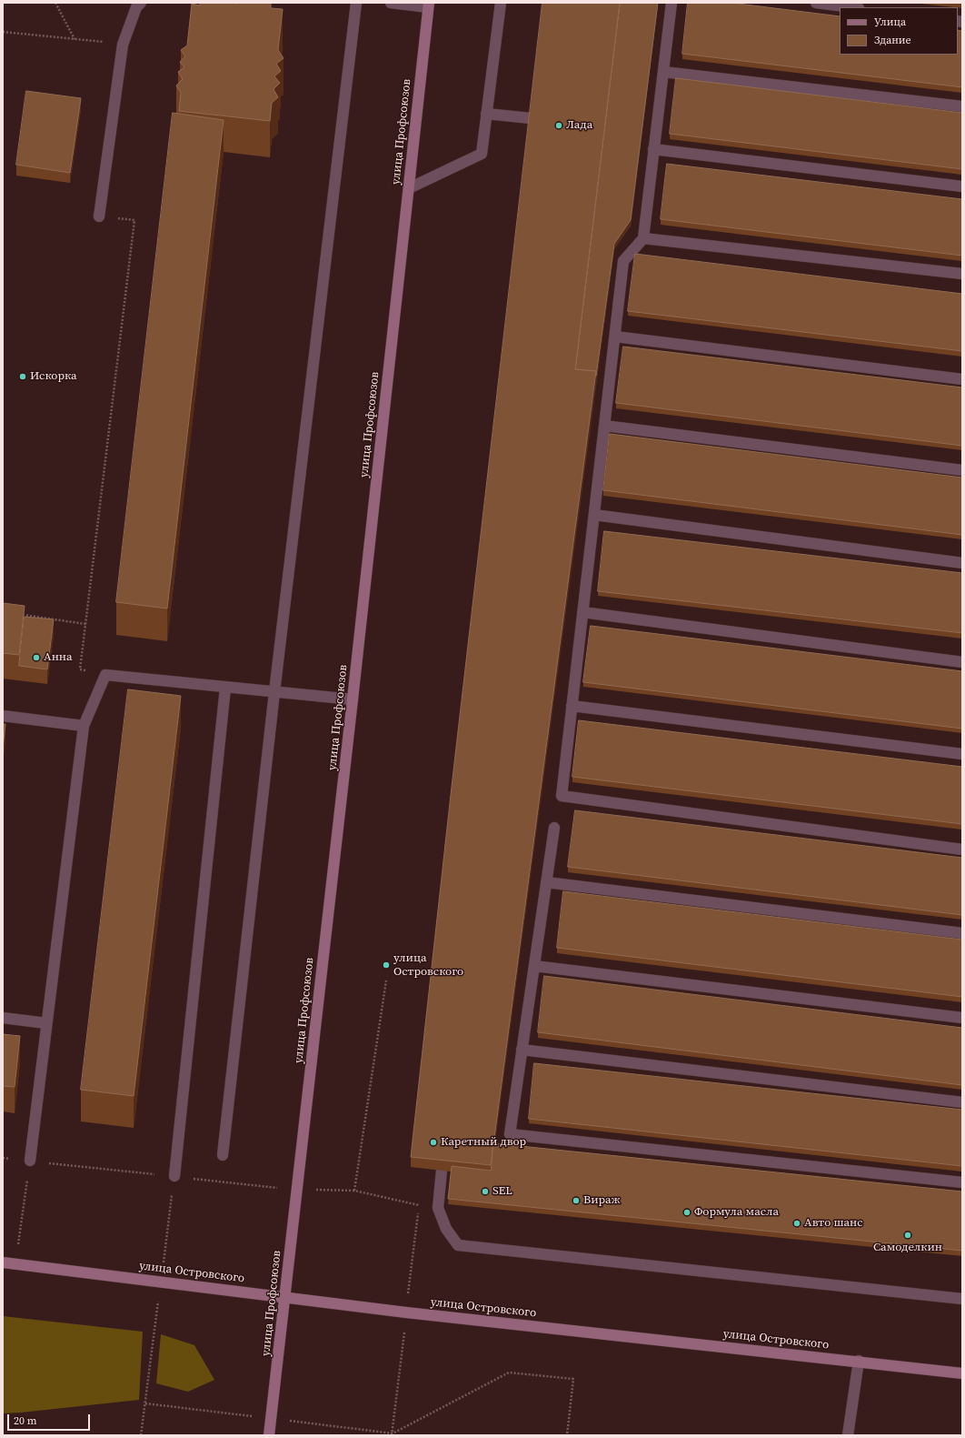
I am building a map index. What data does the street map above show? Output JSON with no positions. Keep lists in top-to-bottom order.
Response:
{
  "streets": {
    "main road": ["улица Профсоюзов", "улица Островского"]
  },
  "crossings": [
    ["улица Профсоюзов", "улица Островского"]
  ],
  "places": [
    "Лада",
    "Искорка",
    "Анна",
    "улица Островского",
    "Каретный двор",
    "SEL",
    "Вираж",
    "Формула масла",
    "Авто шанс",
    "Самоделкин"
  ],
  "legend": ["Улица", "Здание"],
  "scale_bar": "20 m"
}
